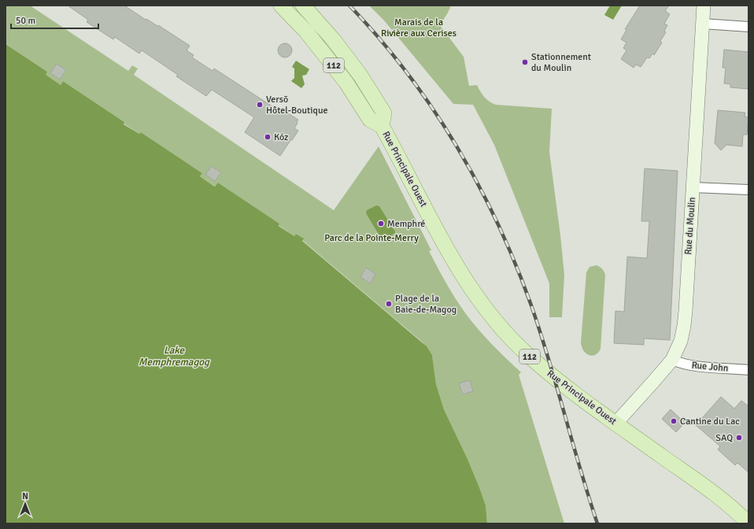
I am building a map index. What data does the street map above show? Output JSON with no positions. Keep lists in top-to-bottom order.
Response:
{
  "streets": {
    "main road": ["112", "Rue Principale Ouest"],
    "street": ["Rue du Moulin", "Rue John"]
  },
  "crossings": [
    ["Rue Principale Ouest", "Rue du Moulin"],
    ["Rue du Moulin", "Rue John"]
  ],
  "water": ["Lake Memphremagog"],
  "parks": ["Marais de la Rivière aux Cerises", "Parc de la Pointe-Merry"],
  "places": [
    "Stationnement du Moulin",
    "Versō Hôtel-Boutique",
    "Kóz",
    "Memphré",
    "Plage de la Baie-de-Magog",
    "Cantine du Lac",
    "SAQ"
  ],
  "scale_bar": "50 m",
  "north": "top"
}
